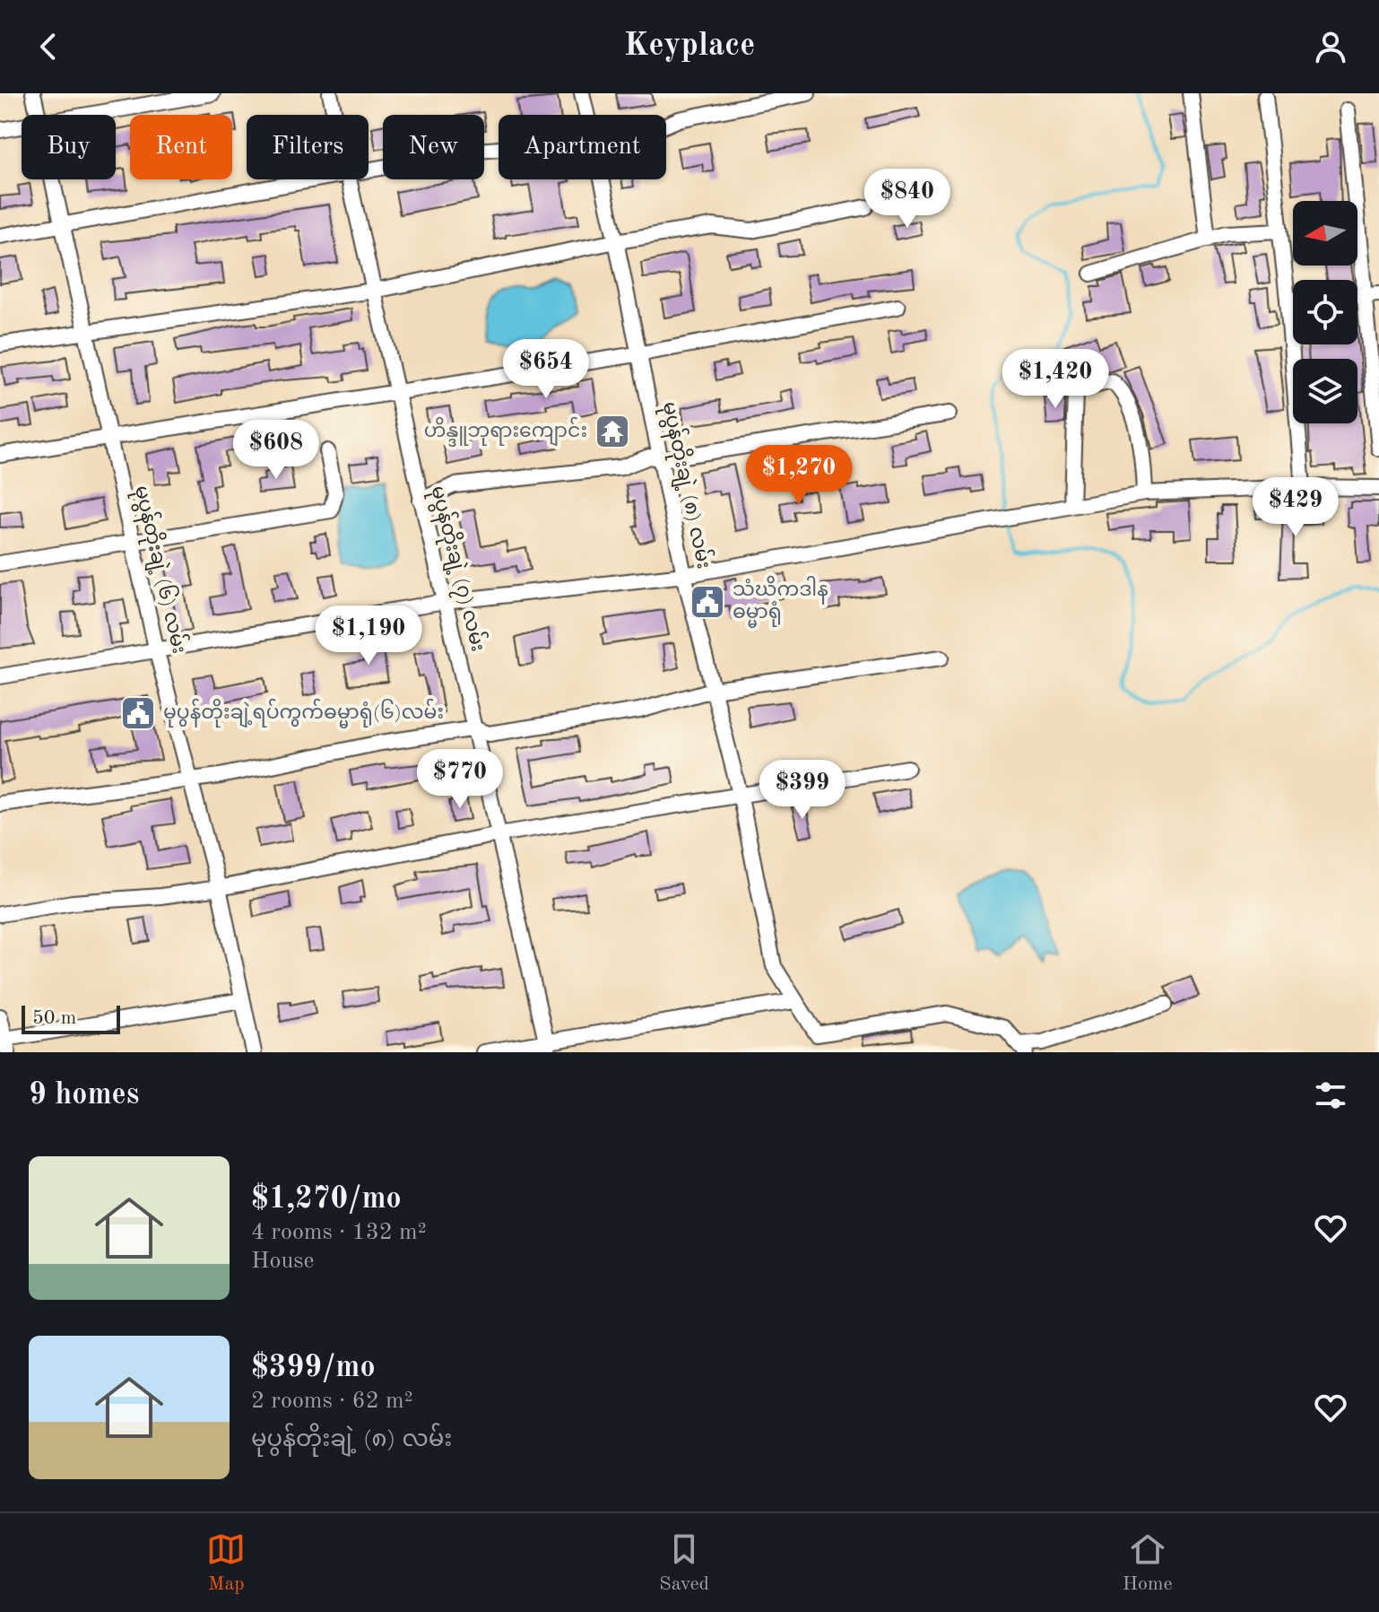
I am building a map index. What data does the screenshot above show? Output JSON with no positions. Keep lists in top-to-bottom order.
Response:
{
  "streets": {
    "street": ["မုပွန်တိုးချဲ့ (၈) လမ်း", "မုပွန်တိုးချဲ့ (၇) လမ်း", "မုပွန်တိုးချဲ့ (၆) လမ်း"]
  },
  "places": {
    "temple": ["ဟိန္ဒူဘုရားကျောင်း"],
    "public building": ["သံဃိကဒါန ဓမ္မာရုံ", "မုပွန်တိုးချဲ့ရပ်ကွက်ဓမ္မာရုံ(၆)လမ်း"]
  },
  "scale_bar": "50 m",
  "north": "left",
  "page": {
    "header": "Keyplace",
    "chip": [
      "Buy",
      "Rent",
      "Filters",
      "New",
      "Apartment"
    ],
    "price": [
      "$840",
      "$654",
      "$1,420",
      "$608",
      "$1,270",
      "$429",
      "$1,190",
      "$770",
      "$399"
    ],
    "scale": "50 m",
    "heading": "9 homes",
    "list": [
      {
        "name": "$1,270/mo",
        "note": "4 rooms · 132 m² · House"
      },
      {
        "name": "$399/mo",
        "note": "2 rooms · 62 m² · မုပွန်တိုးချဲ့ (၈) လမ်း"
      }
    ],
    "tabs": ["Map", "Saved", "Home"]
  }
}
